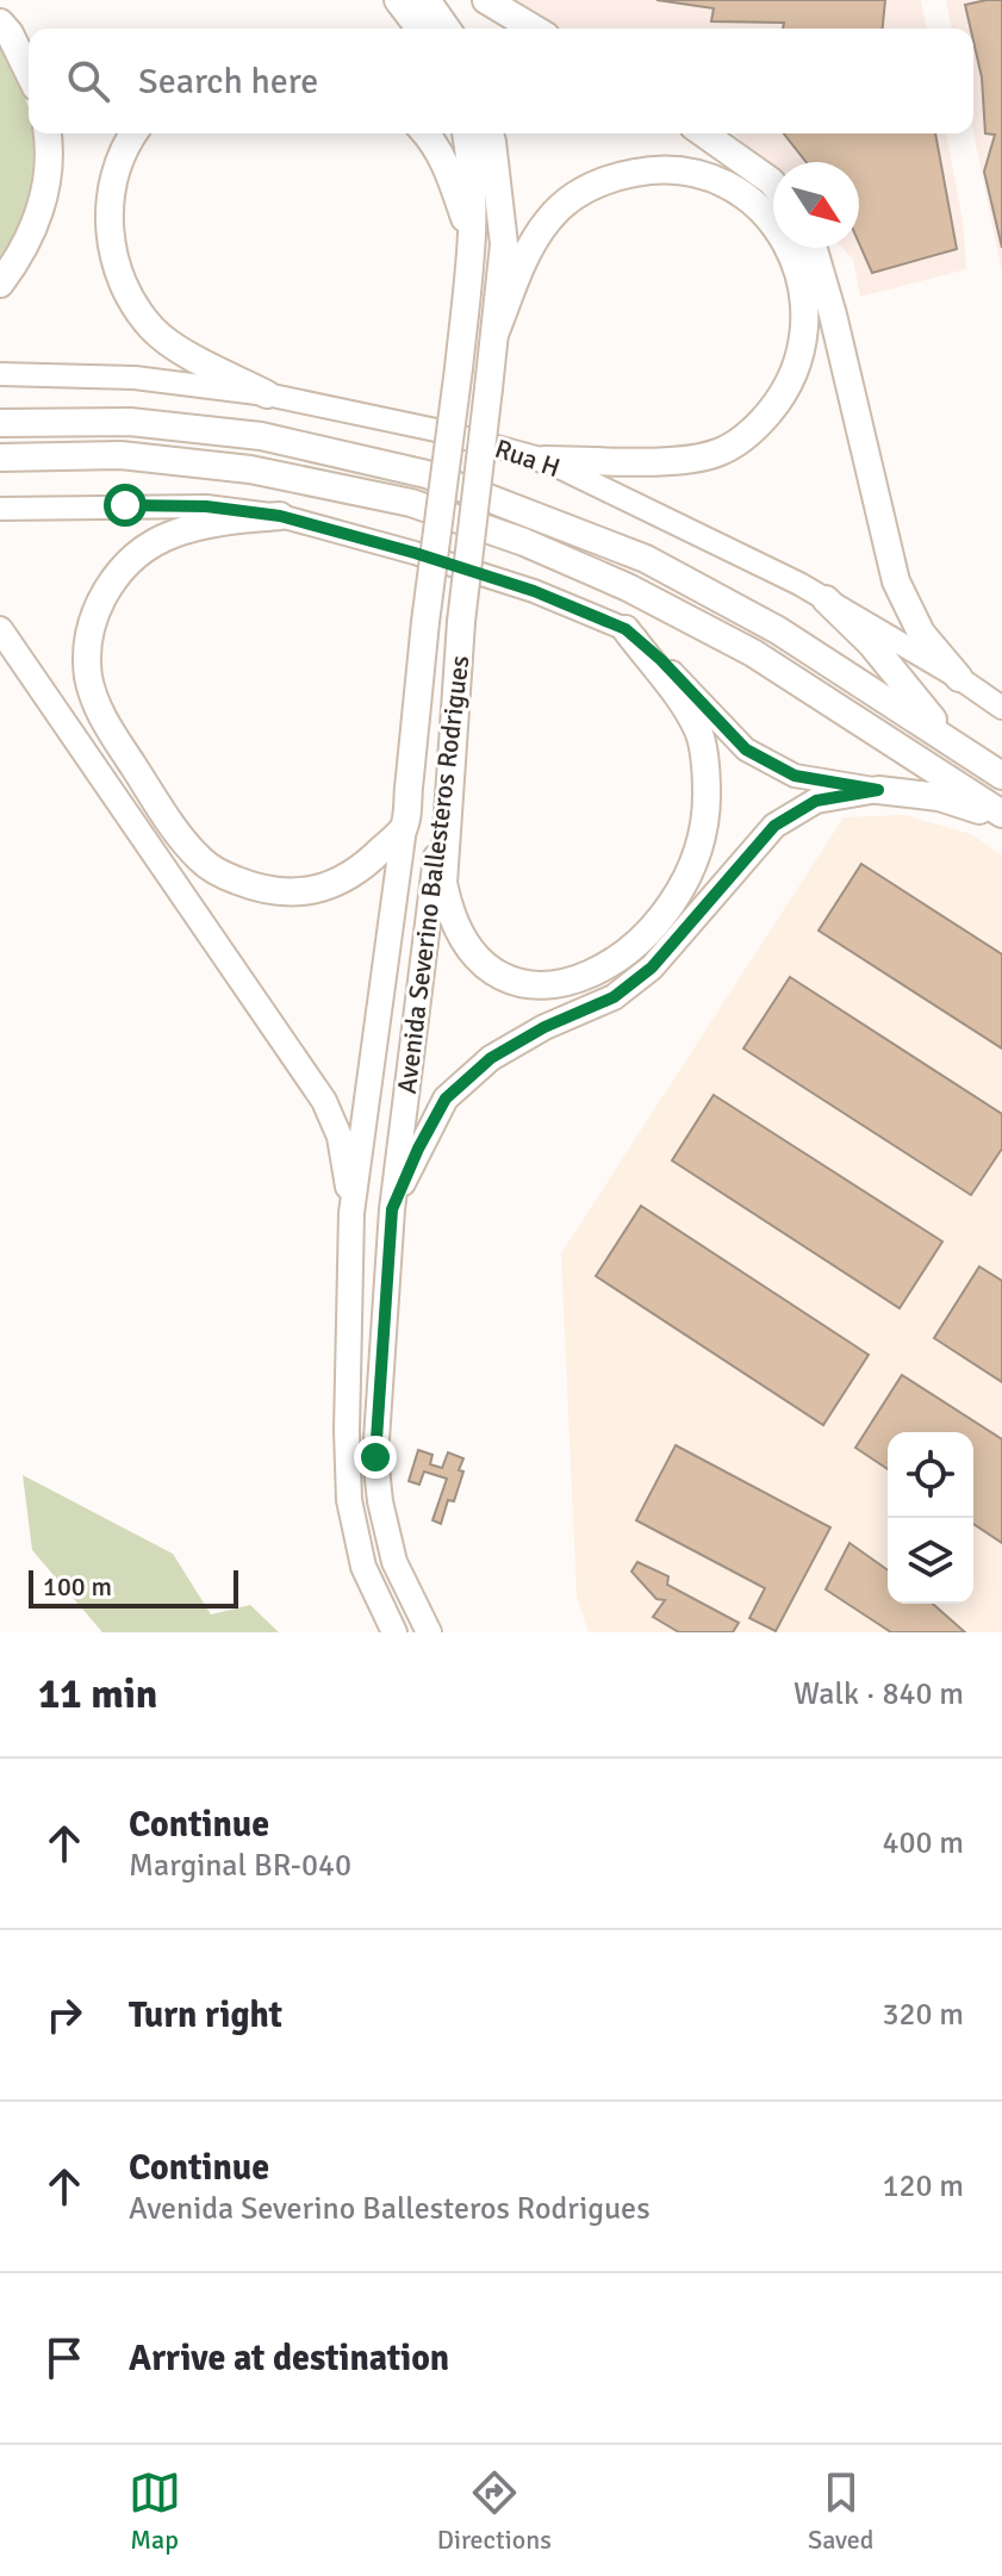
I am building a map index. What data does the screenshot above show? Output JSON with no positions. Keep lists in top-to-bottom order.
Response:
{
  "streets": {
    "highway": ["Avenida Severino Ballesteros Rodrigues"],
    "main road": ["Rua H"]
  },
  "scale_bar": "100 m",
  "north": "bottom right",
  "page": {
    "search": "Search here",
    "scale": "100 m",
    "heading": ["11 min", "Walk · 840 m"],
    "list": [
      ["Continue", "Marginal BR-040", "400 m"],
      ["Turn right", "320 m"],
      ["Continue", "Avenida Severino Ballesteros Rodrigues", "120 m"],
      "Arrive at destination"
    ],
    "nav": ["Map", "Directions", "Saved"]
  }
}
